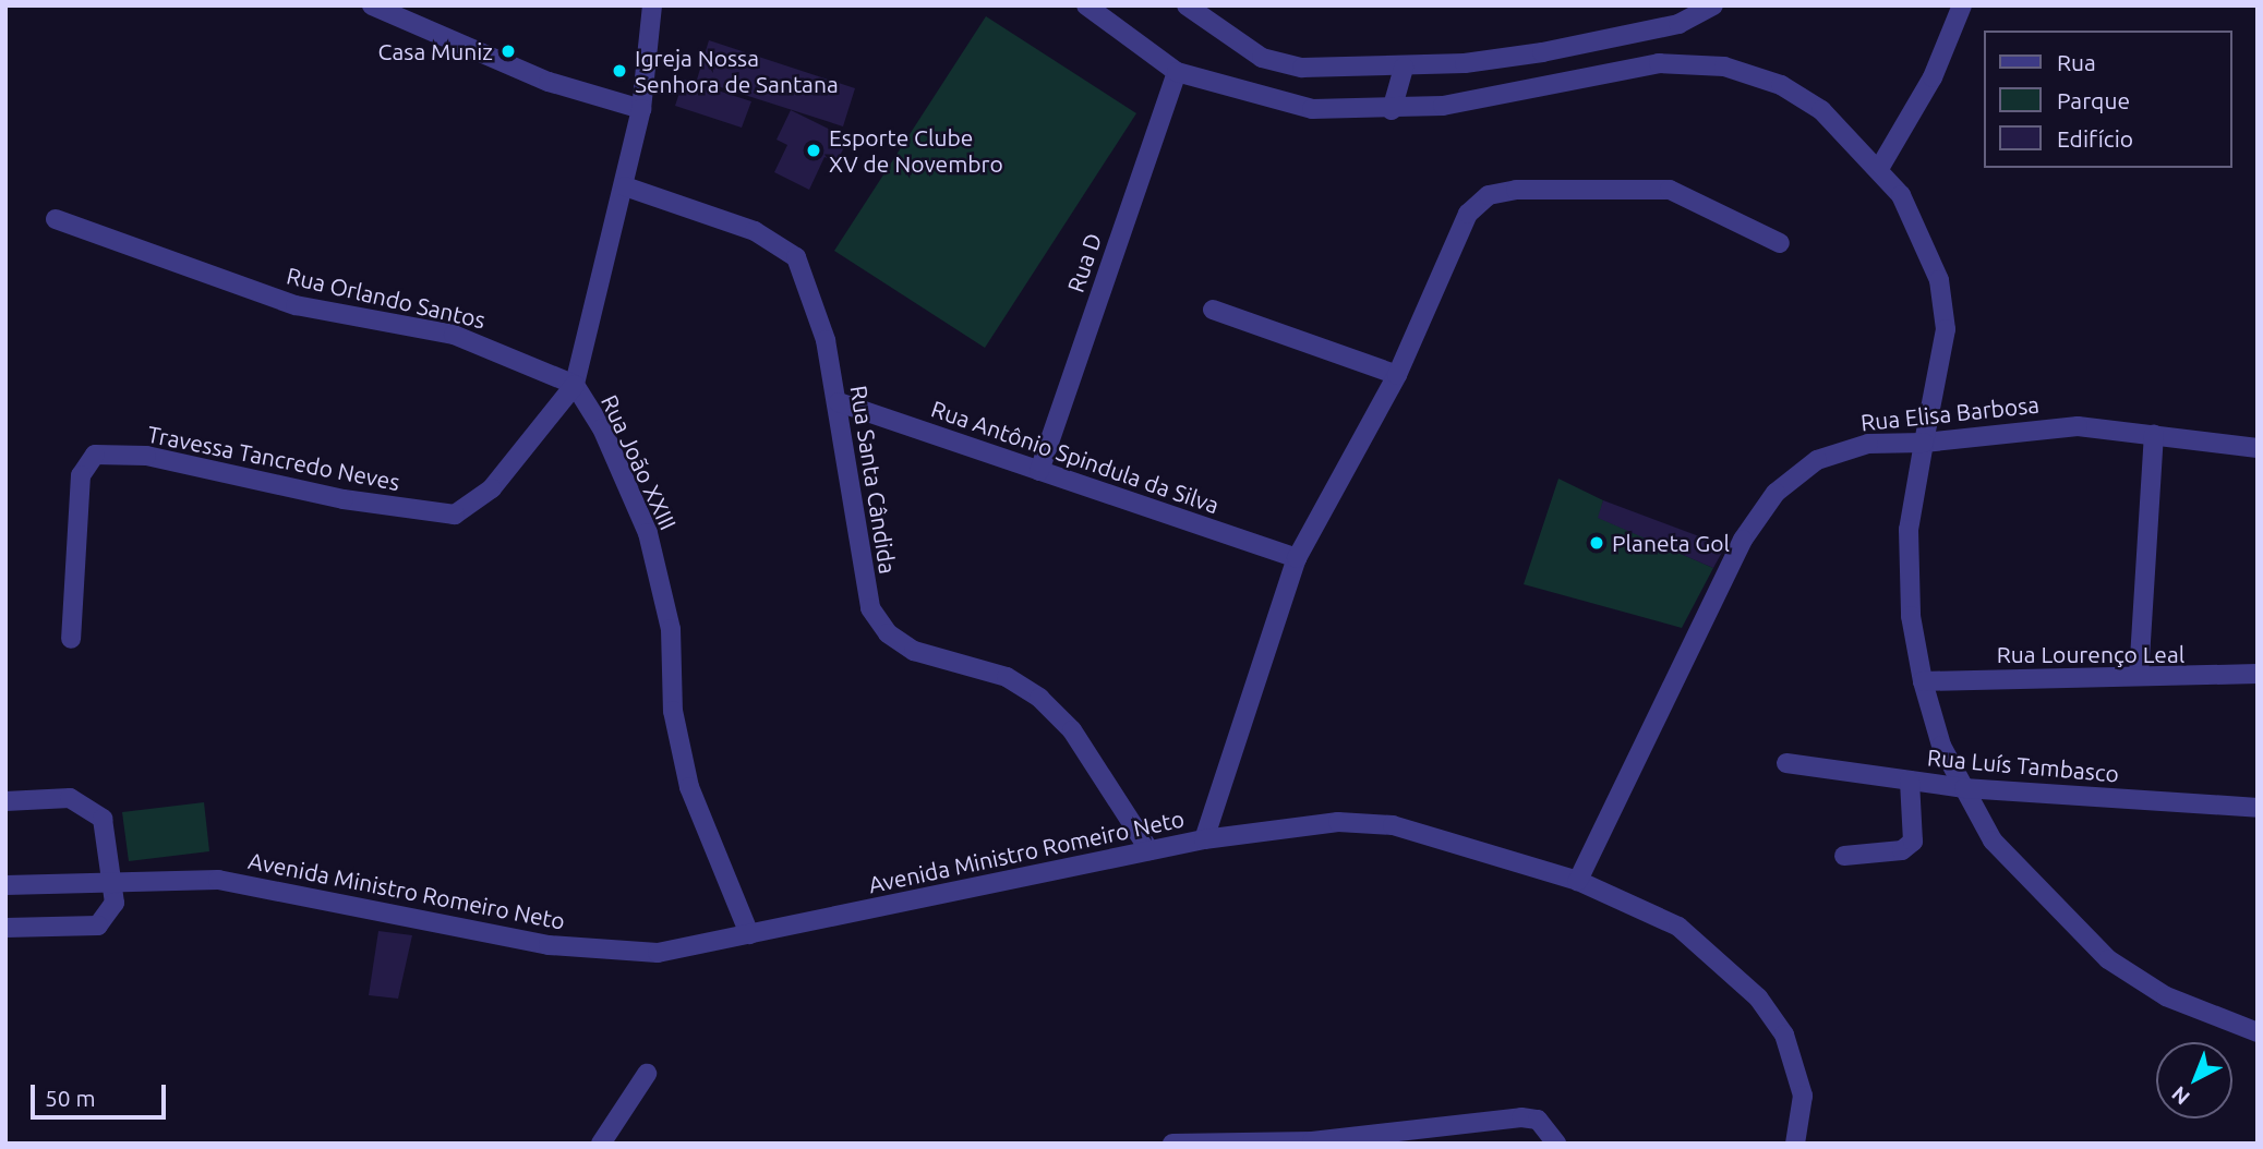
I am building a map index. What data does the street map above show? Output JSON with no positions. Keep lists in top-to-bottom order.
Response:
{
  "streets": {
    "street": [
      "Rua D",
      "Rua Orlando Santos",
      "Rua Elisa Barbosa",
      "Rua Antônio Spindula da Silva",
      "Travessa Tancredo Neves",
      "Rua João XXIII",
      "Rua Santa Cândida",
      "Rua Lourenço Leal",
      "Rua Luís Tambasco",
      "Avenida Ministro Romeiro Neto"
    ]
  },
  "crossings": [
    ["Rua D", "Rua Antônio Spindula da Silva"],
    ["Rua Orlando Santos", "Travessa Tancredo Neves"],
    ["Rua Orlando Santos", "Rua João XXIII"],
    ["Rua Elisa Barbosa", "Avenida Ministro Romeiro Neto"],
    ["Rua Antônio Spindula da Silva", "Rua Santa Cândida"],
    ["Travessa Tancredo Neves", "Rua João XXIII"],
    ["Rua João XXIII", "Rua Santa Cândida"],
    ["Rua João XXIII", "Avenida Ministro Romeiro Neto"],
    ["Rua Santa Cândida", "Avenida Ministro Romeiro Neto"]
  ],
  "places": [
    "Casa Muniz",
    "Igreja Nossa Senhora de Santana",
    "Esporte Clube XV de Novembro",
    "Planeta Gol"
  ],
  "legend": ["Rua", "Parque", "Edifício"],
  "scale_bar": "50 m",
  "north": "bottom left"
}
